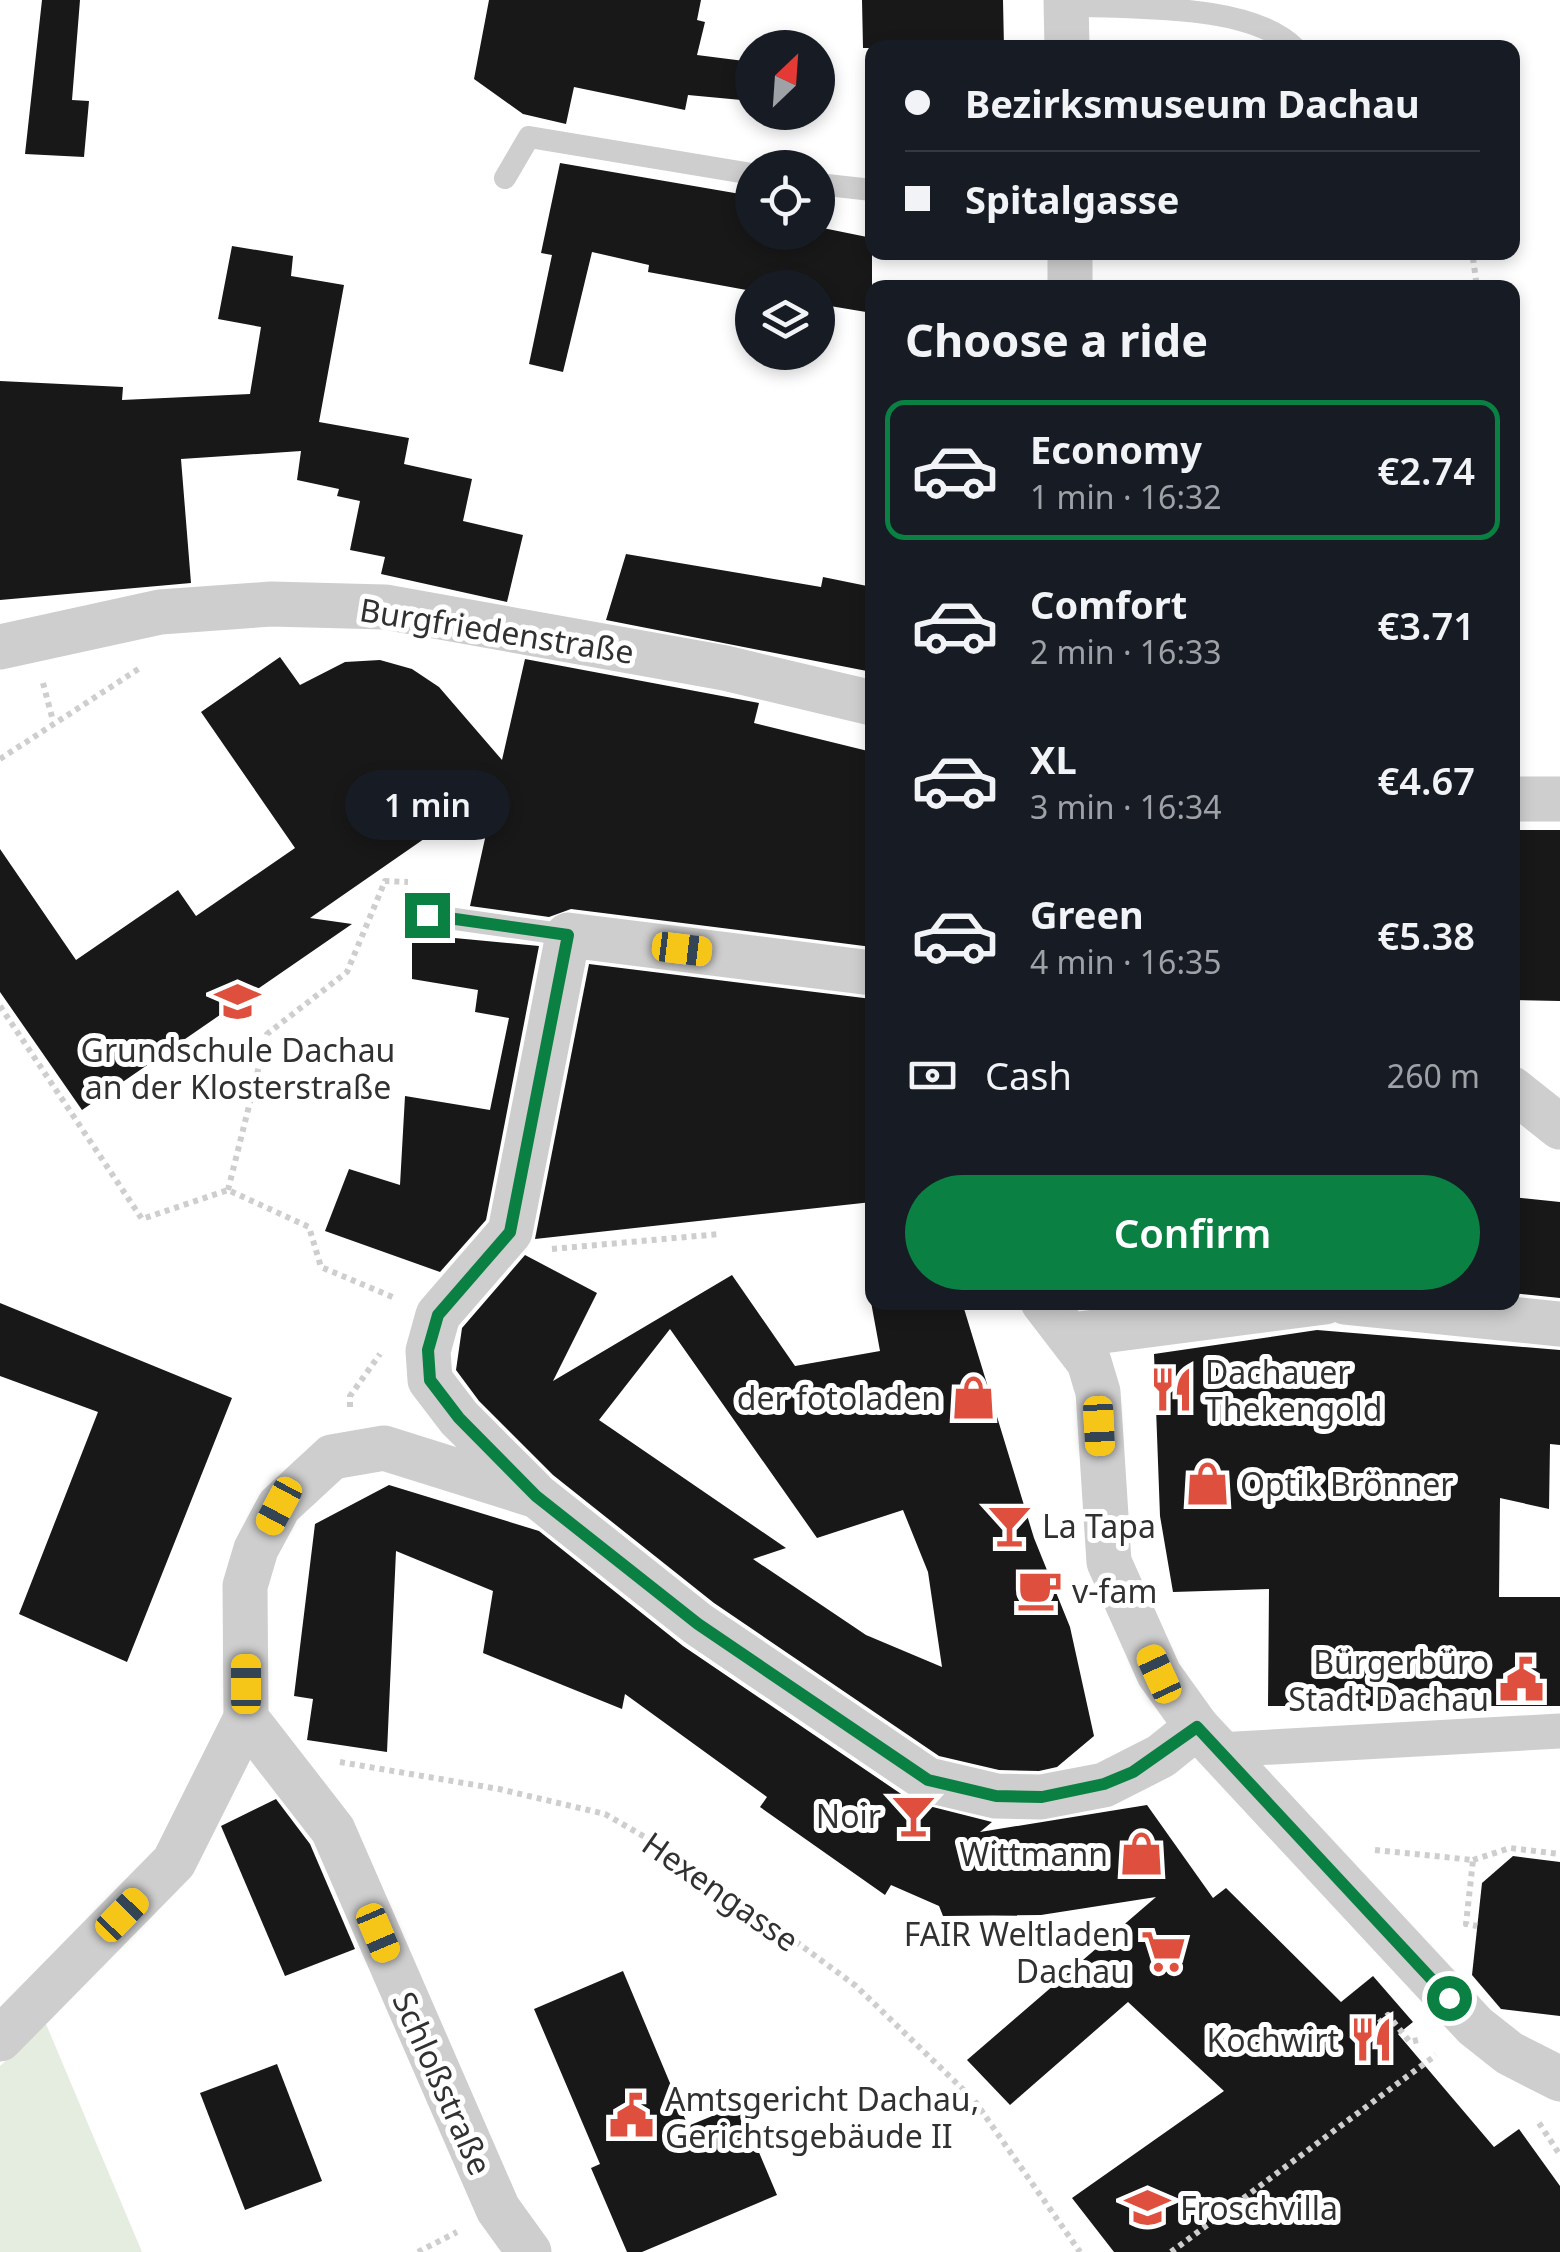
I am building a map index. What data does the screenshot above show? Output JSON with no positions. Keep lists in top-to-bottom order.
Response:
{
  "streets": {
    "street": ["Burgfriedenstraße", "Schloßstraße"],
    "path": ["Hexengasse"]
  },
  "places": {
    "school or university": ["Grundschule Dachau an der Klosterstraße", "Froschvilla"],
    "restaurant": ["Dachauer Thekengold", "Kochwirt"],
    "shop": ["der fotoladen", "Optik Brönner", "Wittmann"],
    "bar": ["La Tapa", "Noir"],
    "cafe": ["v-fam"],
    "public building": ["Bürgerbüro Stadt Dachau", "Amtsgericht Dachau, Gerichtsgebäude II"],
    "supermarket": ["FAIR Weltladen Dachau"]
  },
  "north": "top right",
  "page": {
    "banner": ["Bezirksmuseum Dachau", "Spitalgasse"],
    "heading": "Choose a ride",
    "list": [
      {
        "name": "Economy",
        "note": "1 min · 16:32",
        "value": "€2.74"
      },
      {
        "name": "Comfort",
        "note": "2 min · 16:33",
        "value": "€3.71"
      },
      {
        "name": "XL",
        "note": "3 min · 16:34",
        "value": "€4.67"
      },
      {
        "name": "Green",
        "note": "4 min · 16:35",
        "value": "€5.38"
      }
    ],
    "bubble": "1 min",
    "pay": ["Cash", "260 m"],
    "buttons": "Confirm"
  }
}
